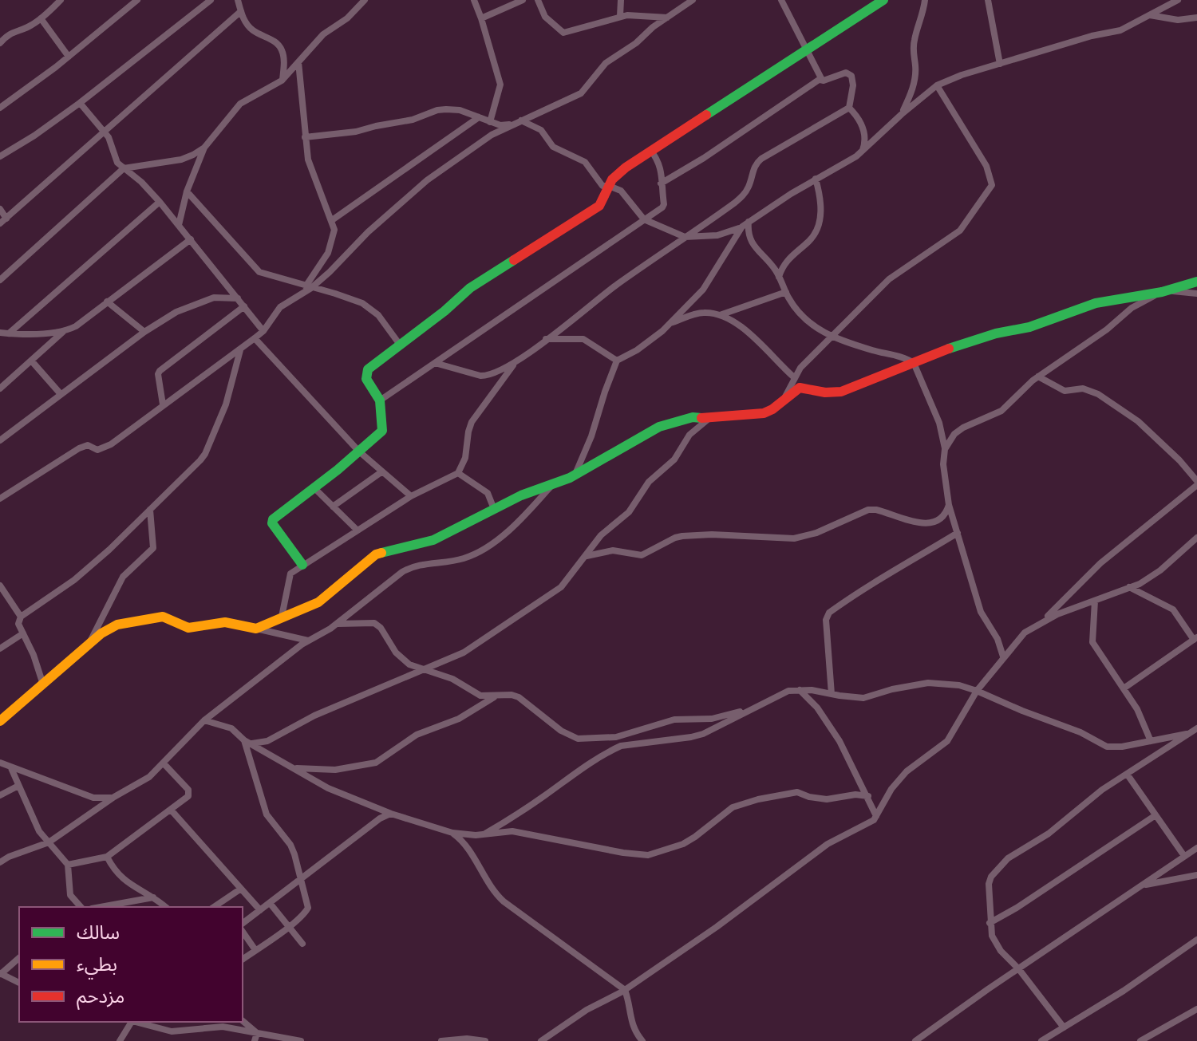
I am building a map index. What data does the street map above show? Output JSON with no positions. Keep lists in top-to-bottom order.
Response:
{
  "legend": ["سالك", "بطيء", "مزدحم"]
}
